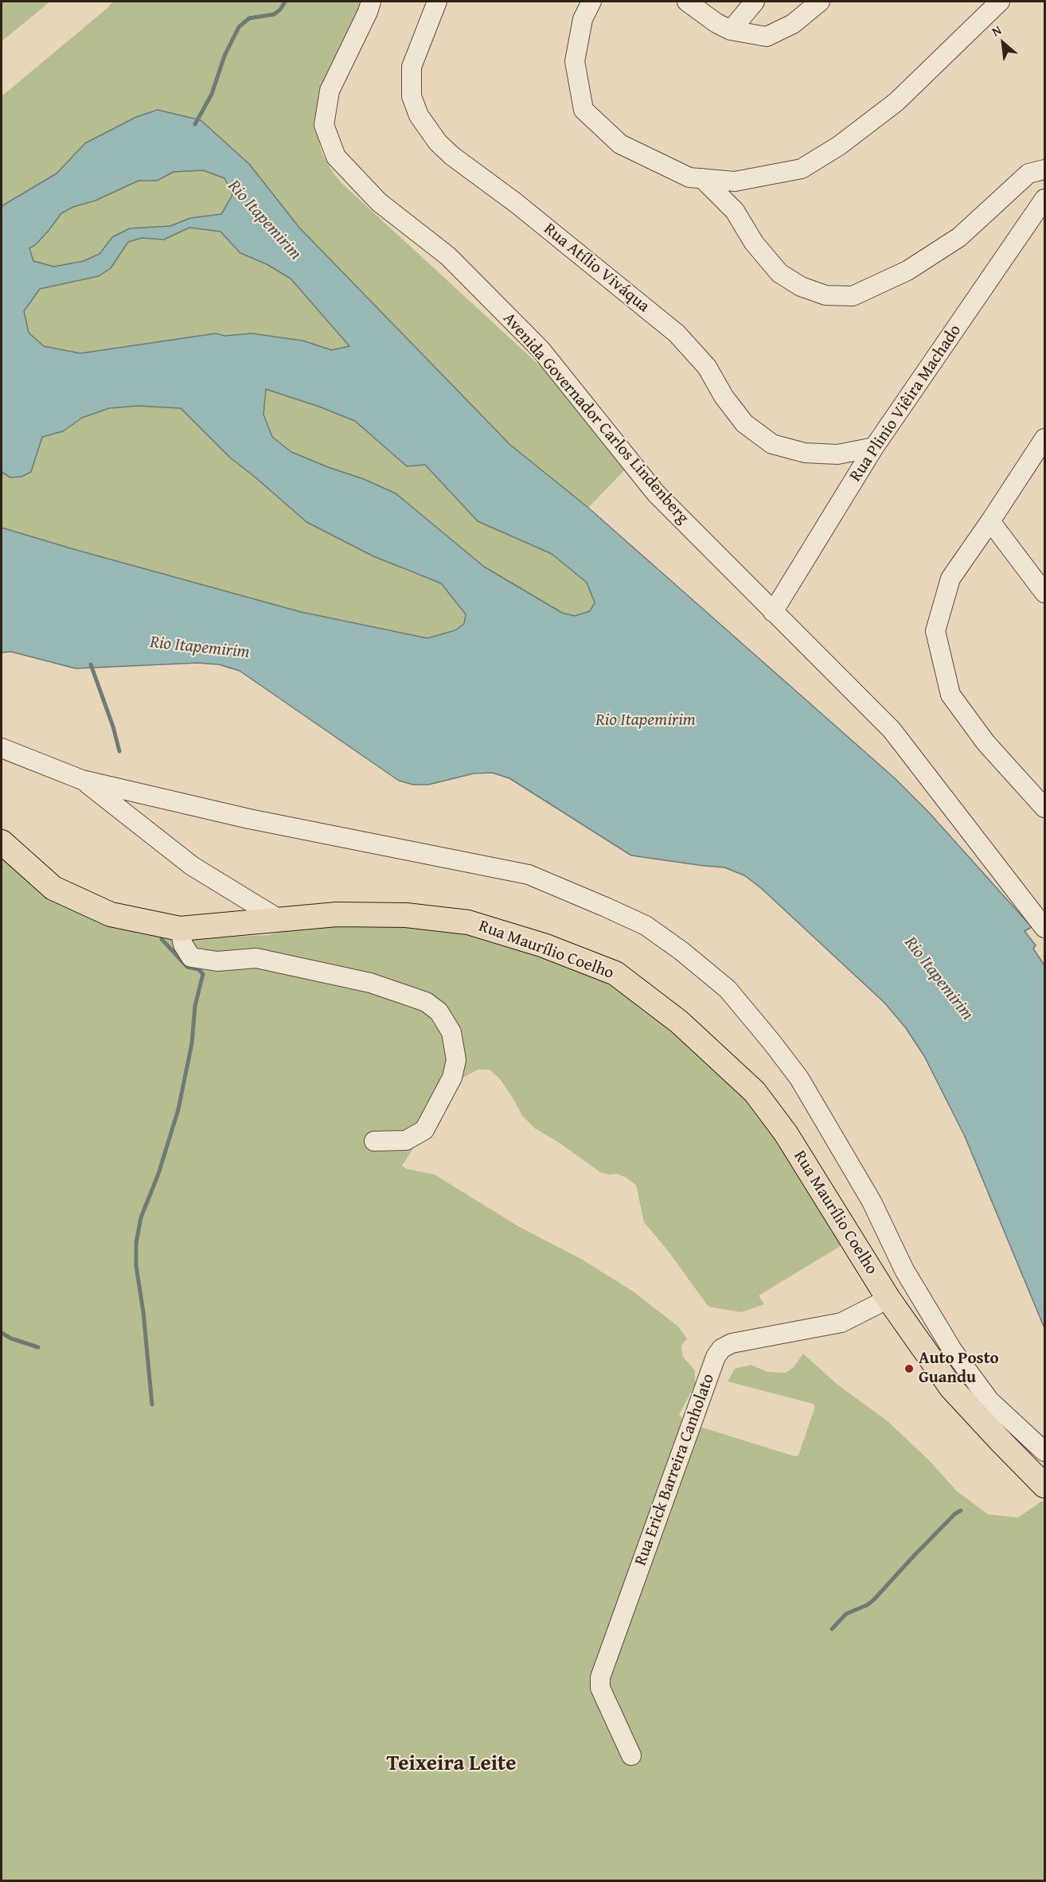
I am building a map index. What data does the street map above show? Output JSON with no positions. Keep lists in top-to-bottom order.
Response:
{
  "streets": {
    "main road": ["Rua Maurílio Coelho"],
    "street": [
      "Rua Atílio Viváqua",
      "Rua Plinio Viêira Machado",
      "Avenida Governador Carlos Lindenberg",
      "Rua Erick Barreira Canholato"
    ]
  },
  "crossings": [
    ["Rua Atílio Viváqua", "Rua Plinio Viêira Machado"],
    ["Rua Plinio Viêira Machado", "Avenida Governador Carlos Lindenberg"],
    ["Rua Maurílio Coelho", "Rua Erick Barreira Canholato"]
  ],
  "districts": ["Teixeira Leite"],
  "water": ["Rio Itapemirim"],
  "places": ["Auto Posto Guandu"],
  "north": "top left"
}
